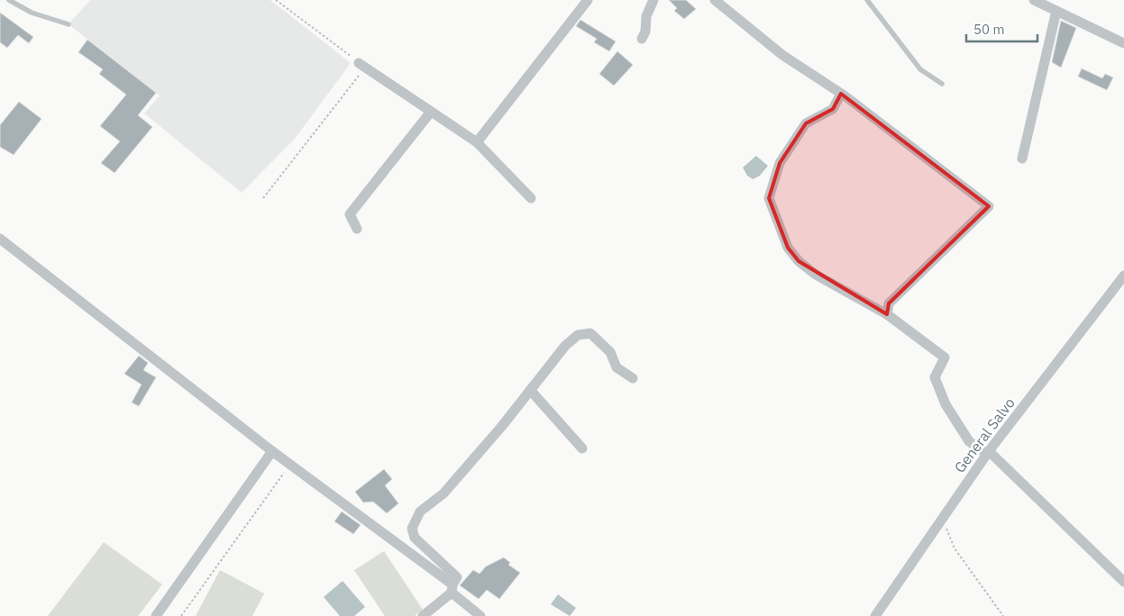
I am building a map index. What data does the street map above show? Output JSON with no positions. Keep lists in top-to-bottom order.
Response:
{
  "streets": {
    "street": ["General Salvo"]
  },
  "scale_bar": "50 m"
}
